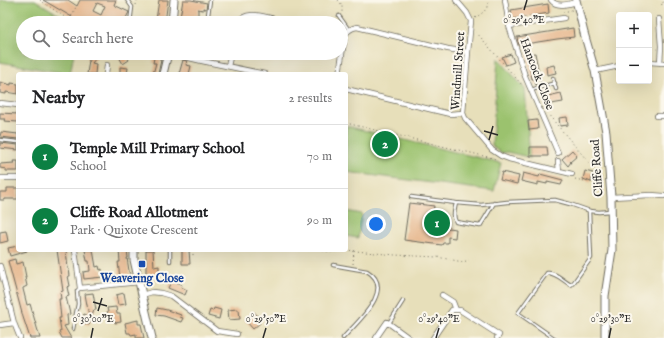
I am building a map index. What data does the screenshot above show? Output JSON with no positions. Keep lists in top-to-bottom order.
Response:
{
  "streets": {
    "street": ["Windmill Street", "Hancock Close", "Cliffe Road"]
  },
  "places": {
    "transit": ["Weavering Close"]
  },
  "page": {
    "map_buttons": ["+", "−"],
    "search": "Search here",
    "heading": ["Nearby", "2 results"],
    "list": [
      {
        "mark": "1",
        "name": "Temple Mill Primary School",
        "note": "School",
        "value": "70 m"
      },
      {
        "mark": "2",
        "name": "Cliffe Road Allotment",
        "note": "Park · Quixote Crescent",
        "value": "90 m"
      }
    ],
    "pins": ["2", "1"]
  },
  "coordinates": [
    "0°29'40\"E",
    "0°30'00\"E",
    "0°29'50\"E",
    "0°29'30\"E"
  ]
}
